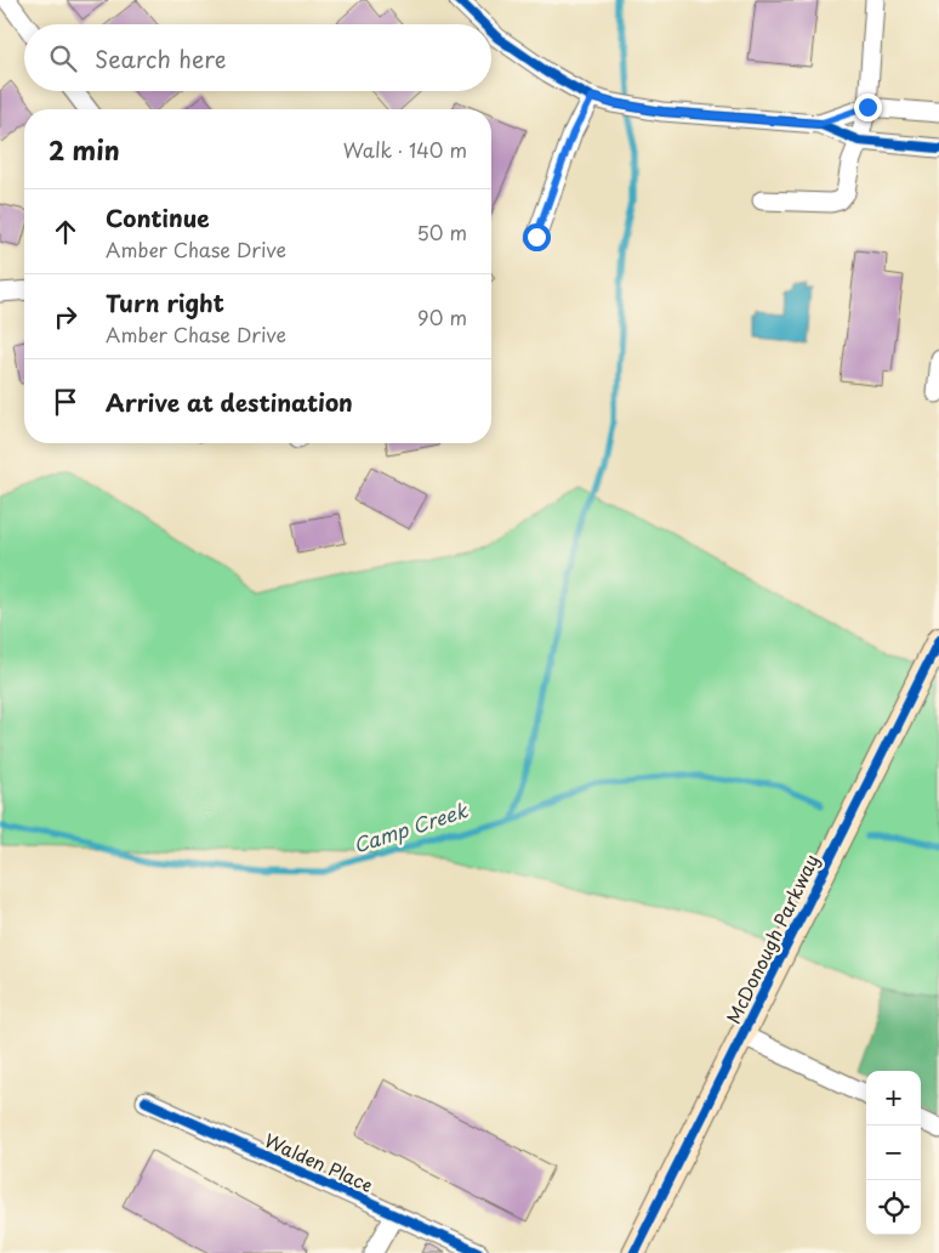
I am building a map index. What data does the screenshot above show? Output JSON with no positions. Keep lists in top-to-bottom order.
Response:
{
  "streets": {
    "street": ["McDonough Parkway", "Walden Place"]
  },
  "water": ["Camp Creek"],
  "page": {
    "search": "Search here",
    "heading": ["2 min", "Walk · 140 m"],
    "list": [
      ["Continue", "Amber Chase Drive", "50 m"],
      ["Turn right", "Amber Chase Drive", "90 m"],
      "Arrive at destination"
    ],
    "map_buttons": ["+", "−"]
  }
}
